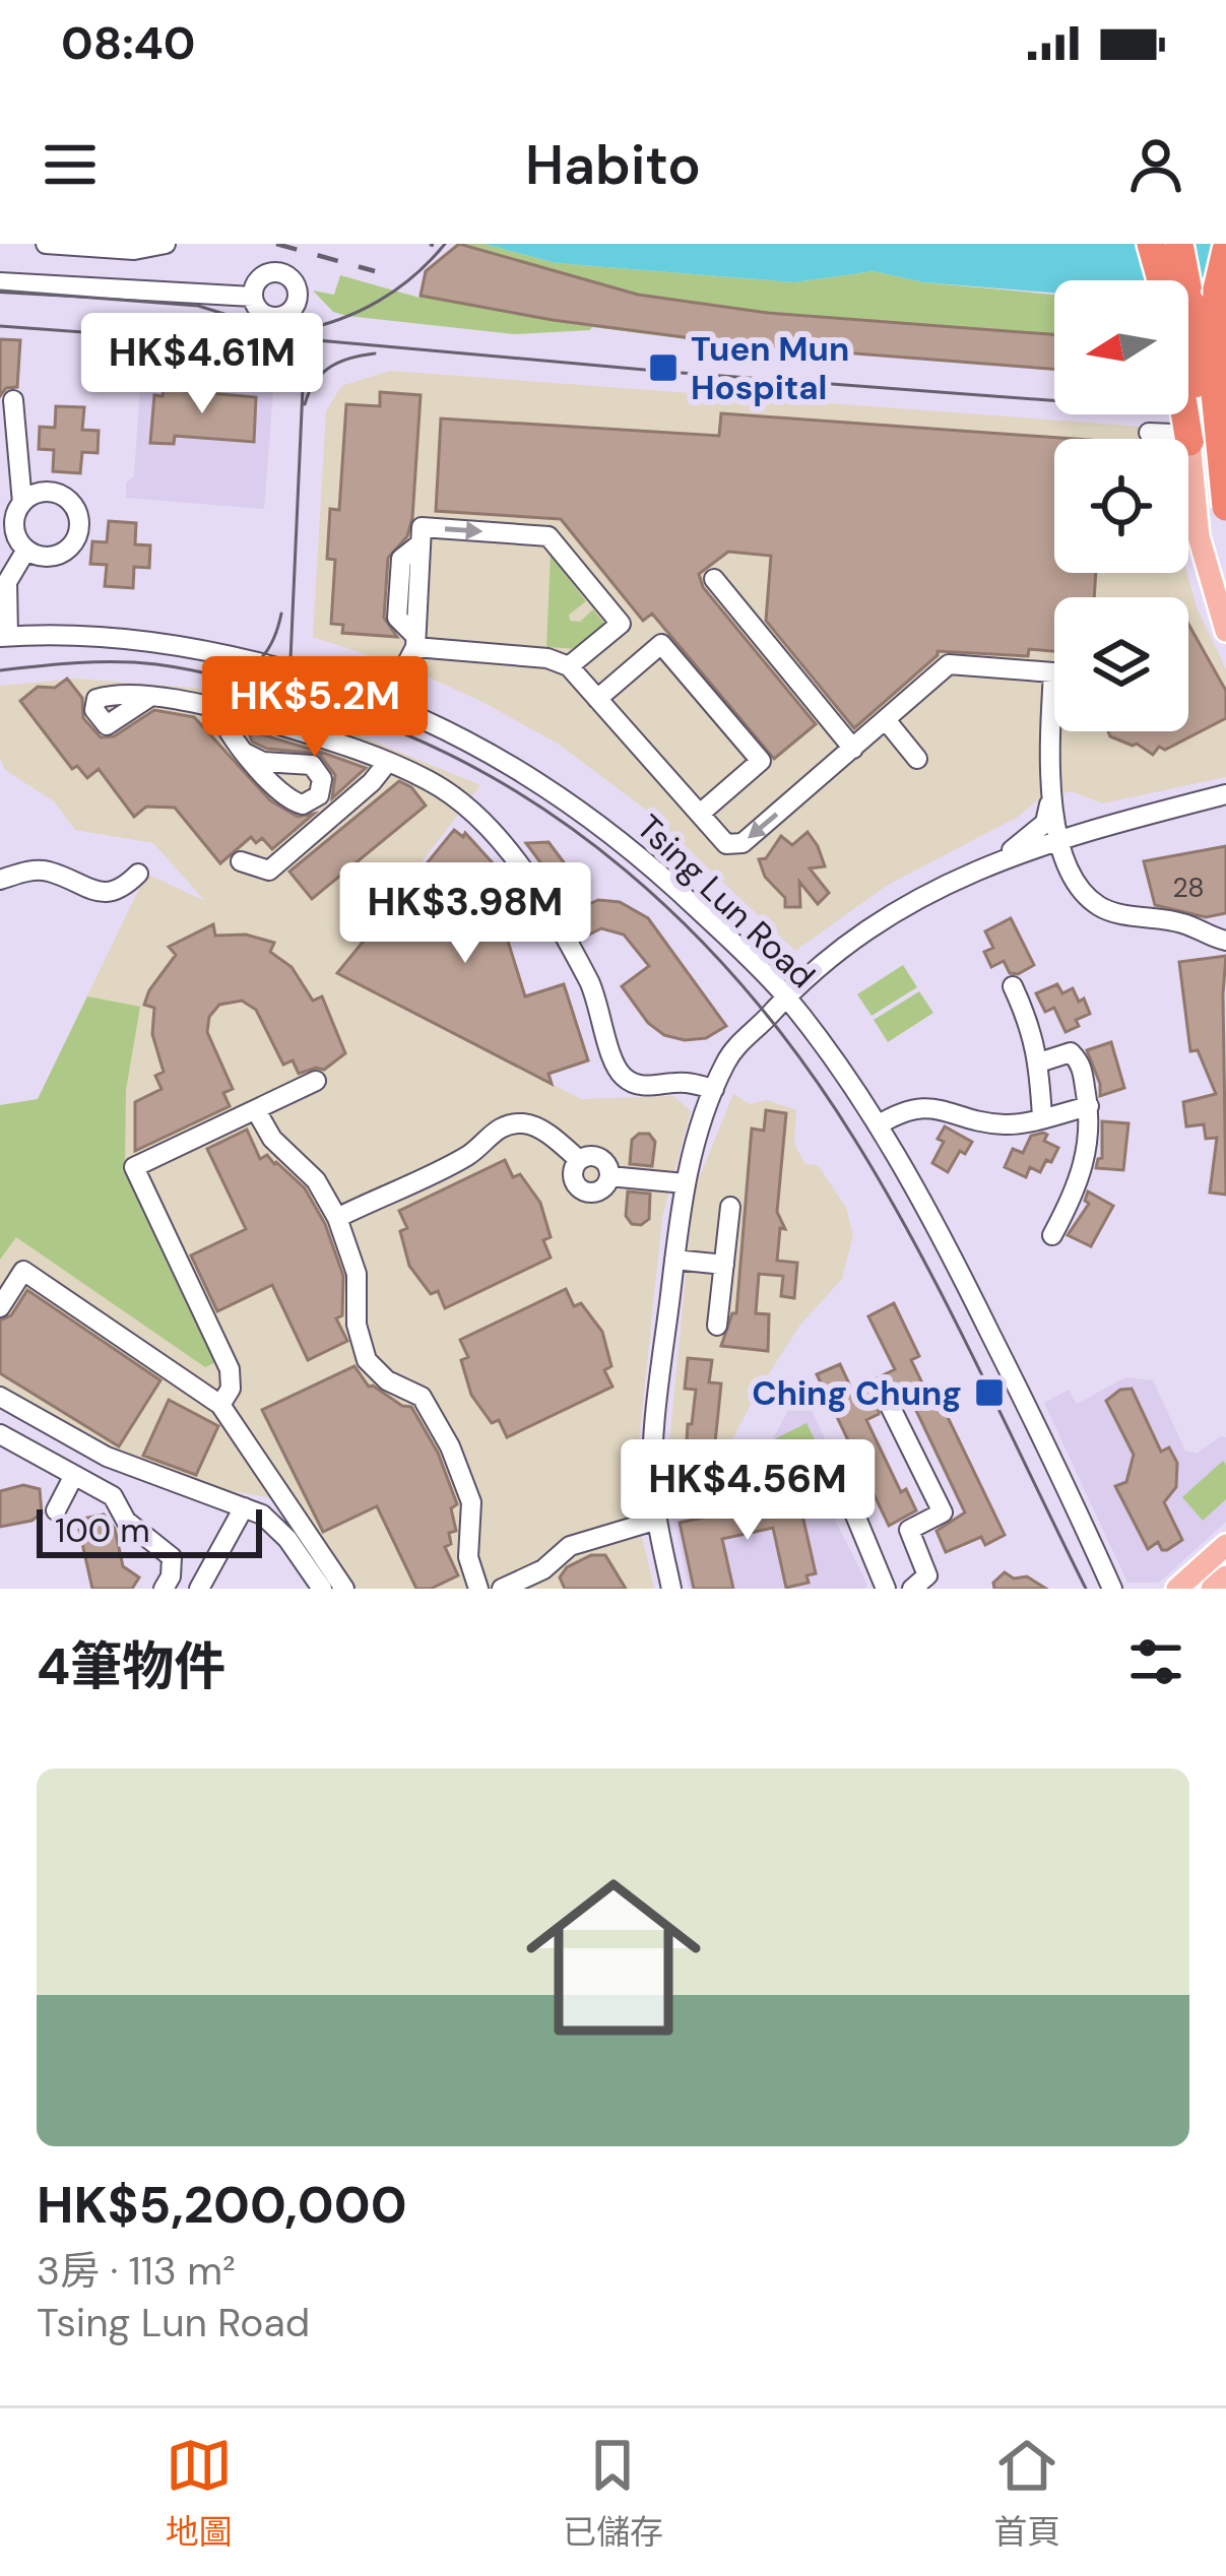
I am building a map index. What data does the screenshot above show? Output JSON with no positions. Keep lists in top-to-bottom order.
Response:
{
  "streets": {
    "street": ["Tsing Lun Road"]
  },
  "places": {
    "transit": ["Tuen Mun Hospital", "Ching Chung"]
  },
  "house_numbers": ["28"],
  "scale_bar": "100 m",
  "north": "left",
  "page": {
    "status": "08:40",
    "header": "Habito",
    "price": [
      "HK$4.61M",
      "HK$5.2M",
      "HK$3.98M",
      "HK$4.56M"
    ],
    "scale": "100 m",
    "heading": "4筆物件",
    "list": [
      {
        "name": "HK$5,200,000",
        "note": "3房 · 113 m² · Tsing Lun Road"
      }
    ],
    "tabs": ["地圖", "已儲存", "首頁"]
  }
}
